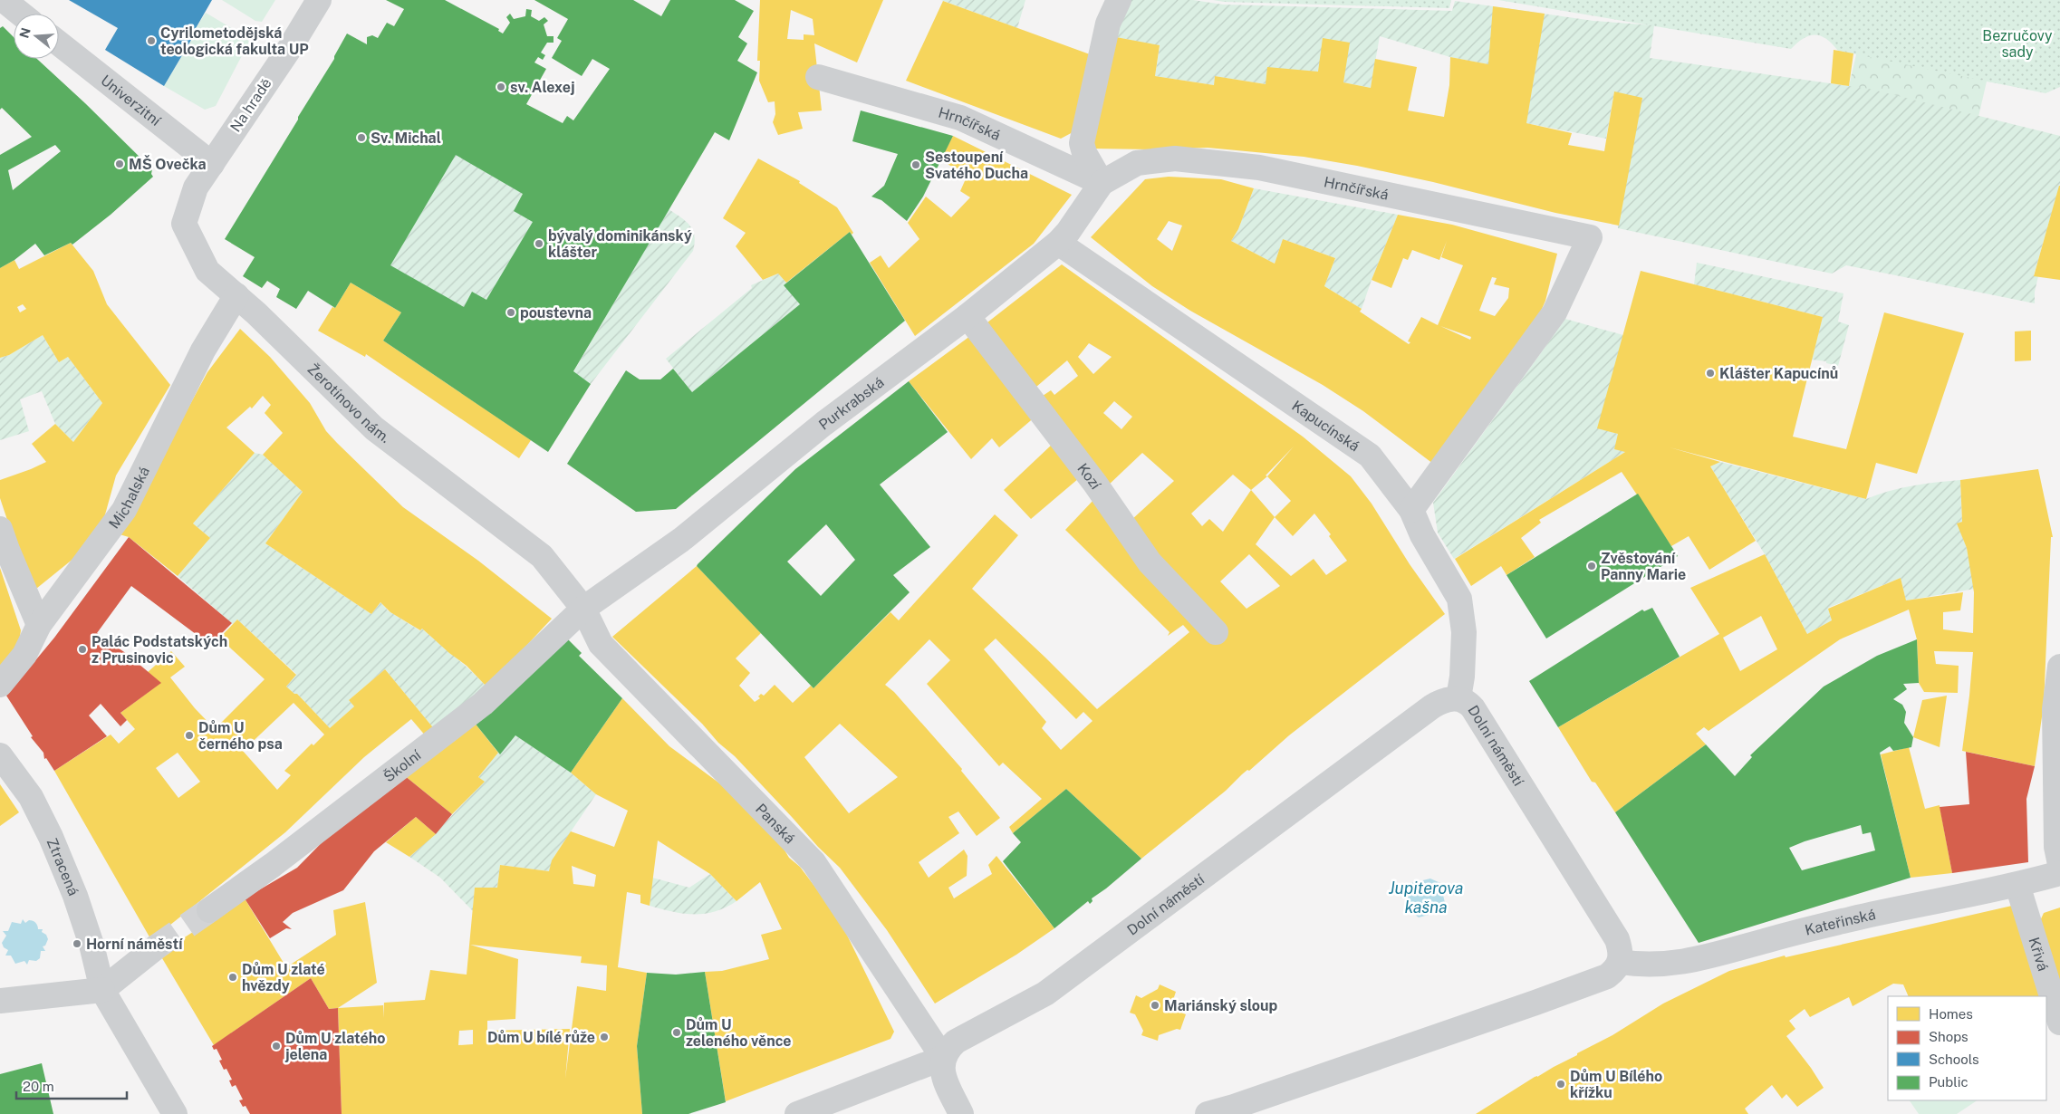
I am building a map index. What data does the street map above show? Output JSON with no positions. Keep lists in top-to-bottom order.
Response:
{
  "streets": {
    "street": [
      "Univerzitní",
      "Na hradě",
      "Hrnčířská",
      "Žerotínovo nám.",
      "Purkrabská",
      "Kapucínská",
      "Kozí",
      "Michalská",
      "Dolní náměstí",
      "Školní",
      "Panská",
      "Ztracená",
      "Kateřinská",
      "Křivá"
    ]
  },
  "crossings": [
    ["Univerzitní", "Na hradě"],
    ["Univerzitní", "Žerotínovo nám."],
    ["Na hradě", "Žerotínovo nám."],
    ["Hrnčířská", "Purkrabská"],
    ["Hrnčířská", "Kapucínská"],
    ["Žerotínovo nám.", "Purkrabská"],
    ["Žerotínovo nám.", "Michalská"],
    ["Žerotínovo nám.", "Školní"],
    ["Žerotínovo nám.", "Panská"],
    ["Purkrabská", "Kapucínská"],
    ["Purkrabská", "Kozí"],
    ["Purkrabská", "Školní"],
    ["Purkrabská", "Panská"],
    ["Kapucínská", "Dolní náměstí"],
    ["Dolní náměstí", "Panská"],
    ["Dolní náměstí", "Kateřinská"],
    ["Školní", "Panská"],
    ["Kateřinská", "Křivá"]
  ],
  "water": ["Jupiterova kašna"],
  "parks": ["Bezručovy sady"],
  "places": [
    "Cyrilometodějská teologická fakulta UP",
    "sv. Alexej",
    "Sv. Michal",
    "MŠ Ovečka",
    "Sestoupení Svatého Ducha",
    "bývalý dominikánský klášter",
    "poustevna",
    "Klášter Kapucínů",
    "Zvěstování Panny Marie",
    "Palác Podstatských z Prusinovic",
    "Dům U černého psa",
    "Horní náměstí",
    "Dům U zlaté hvězdy",
    "Mariánský sloup",
    "Dům U zeleného věnce",
    "Dům U bílé růže",
    "Dům U zlatého jelena",
    "Dům U Bílého křížku"
  ],
  "legend": [
    "Homes",
    "Shops",
    "Schools",
    "Public"
  ],
  "scale_bar": "20 m",
  "north": "left"
}
